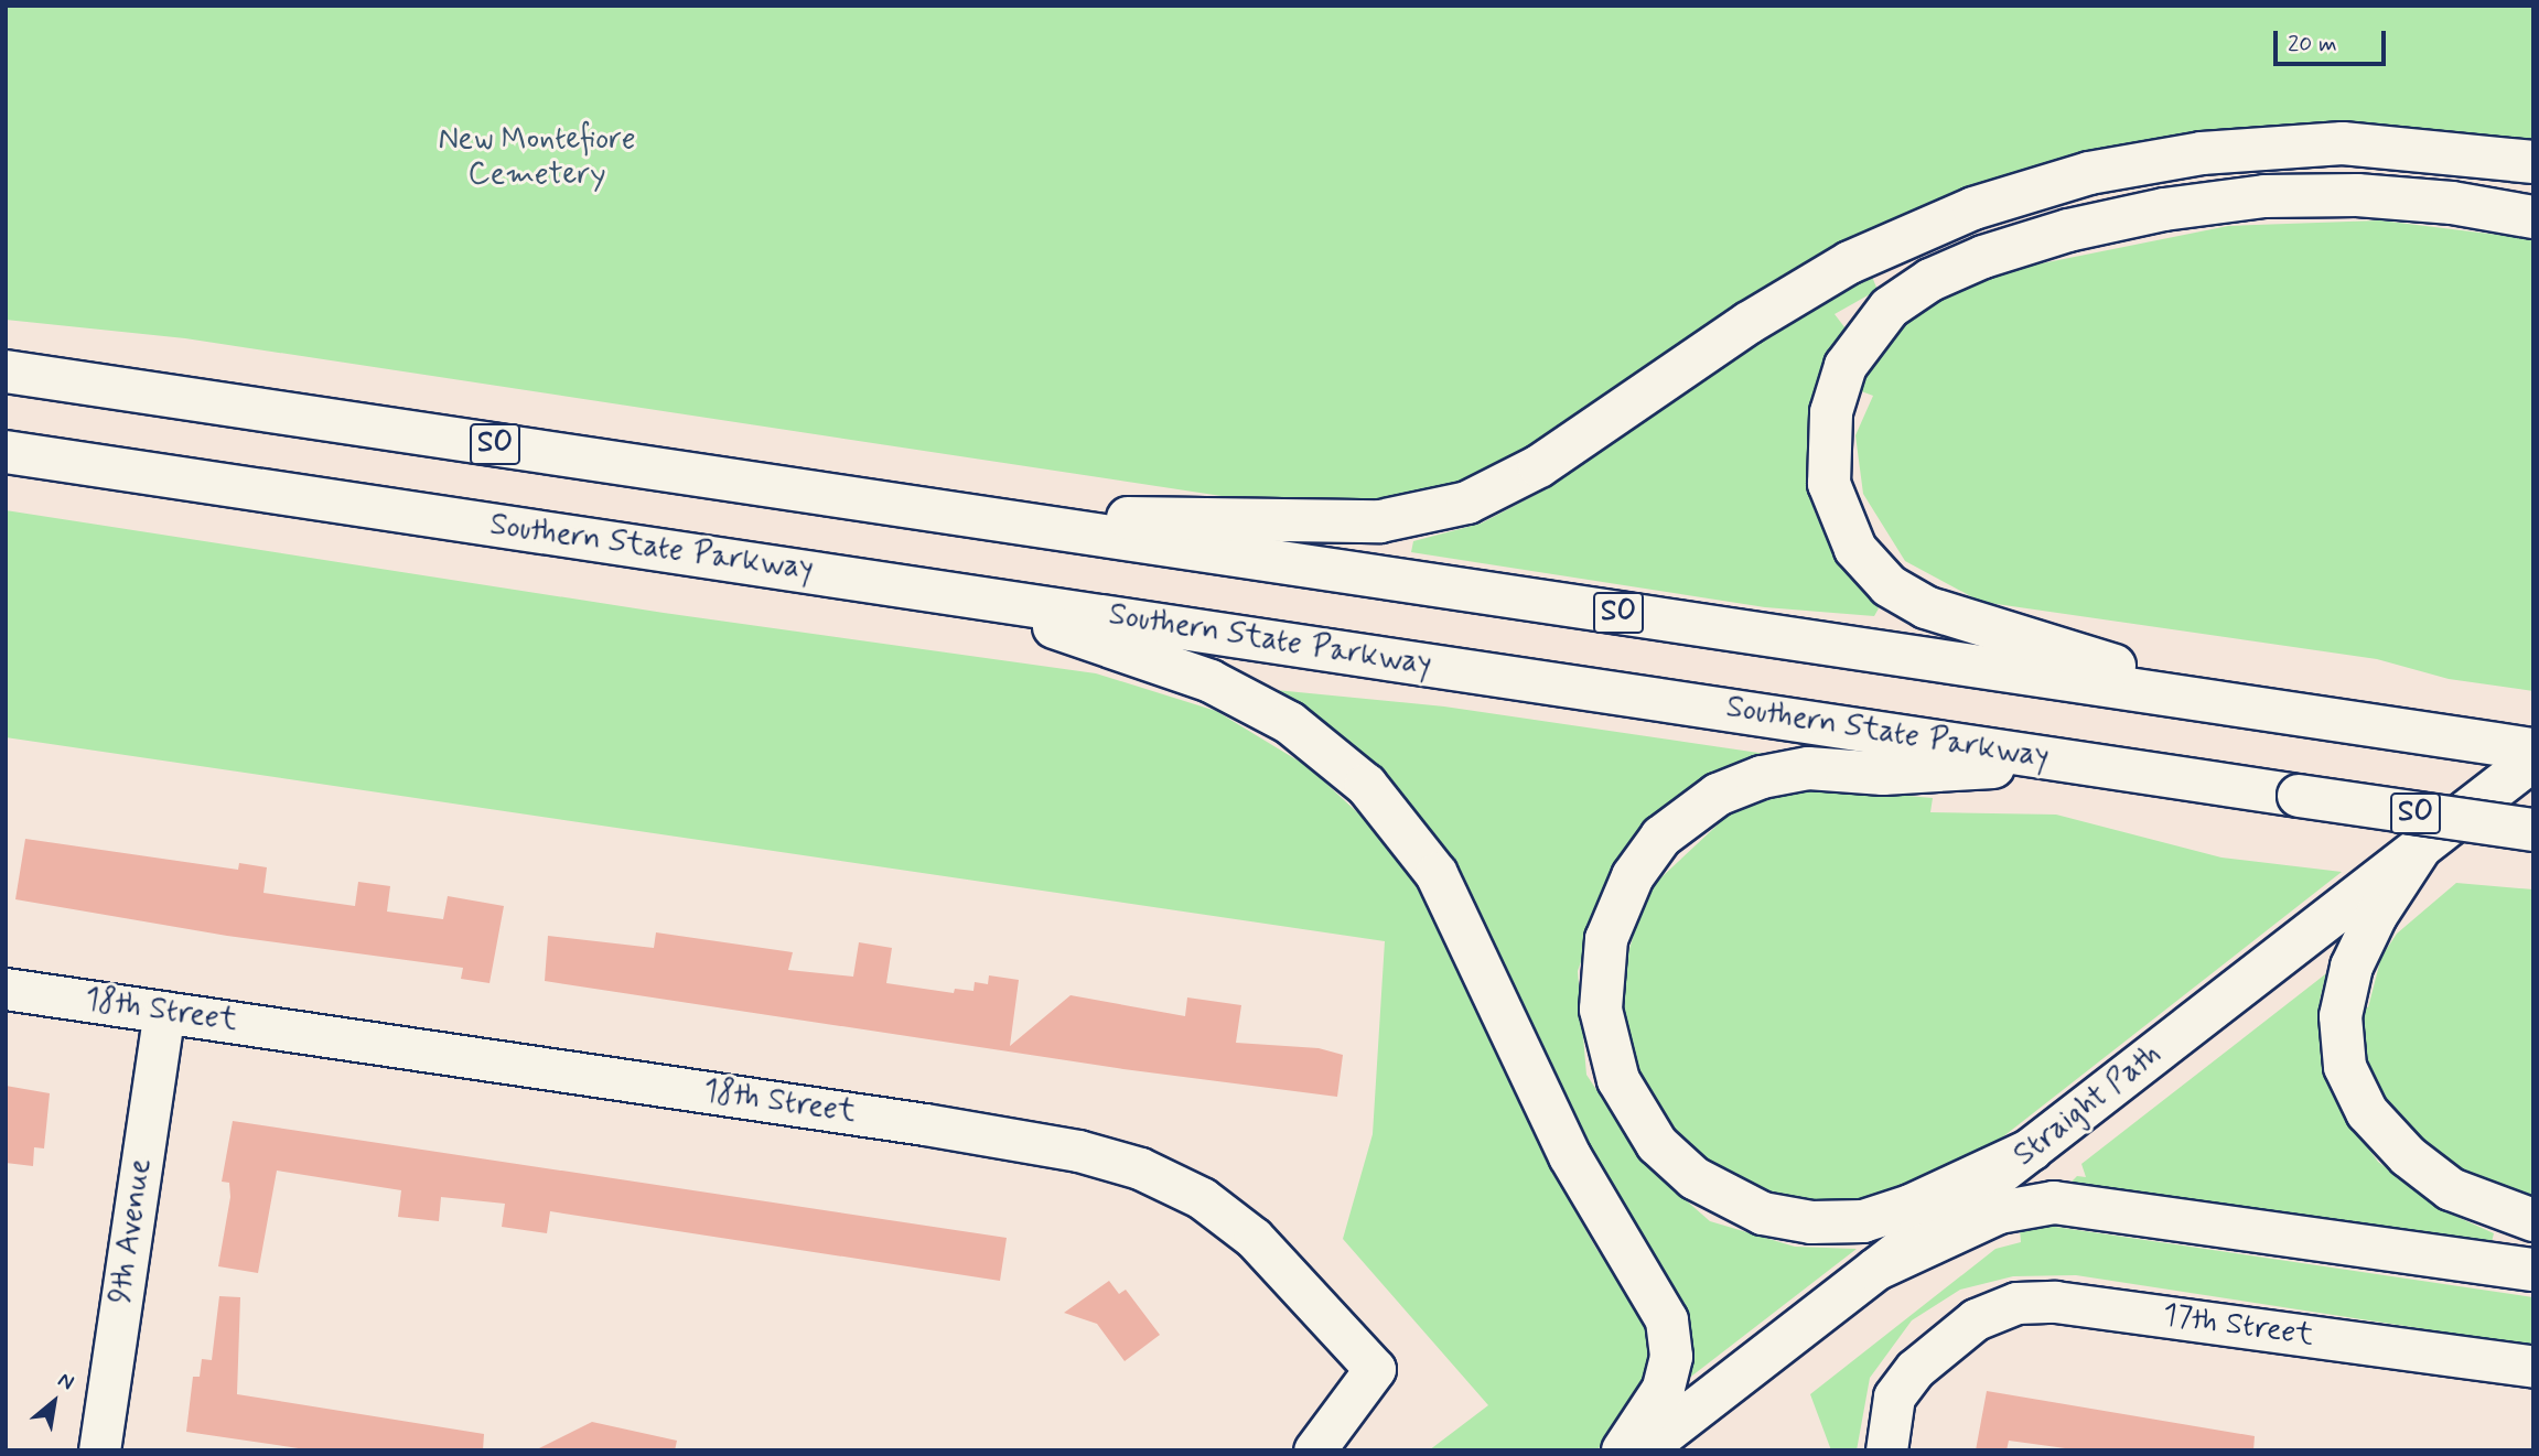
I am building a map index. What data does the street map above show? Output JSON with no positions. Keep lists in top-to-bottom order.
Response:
{
  "streets": {
    "main road": ["SO", "Southern State Parkway", "Straight Path"],
    "street": ["18th Street", "9th Avenue", "17th Street"]
  },
  "crossings": [
    ["18th Street", "9th Avenue"]
  ],
  "parks": ["New Montefiore Cemetery"],
  "scale_bar": "20 m",
  "north": "top right"
}
